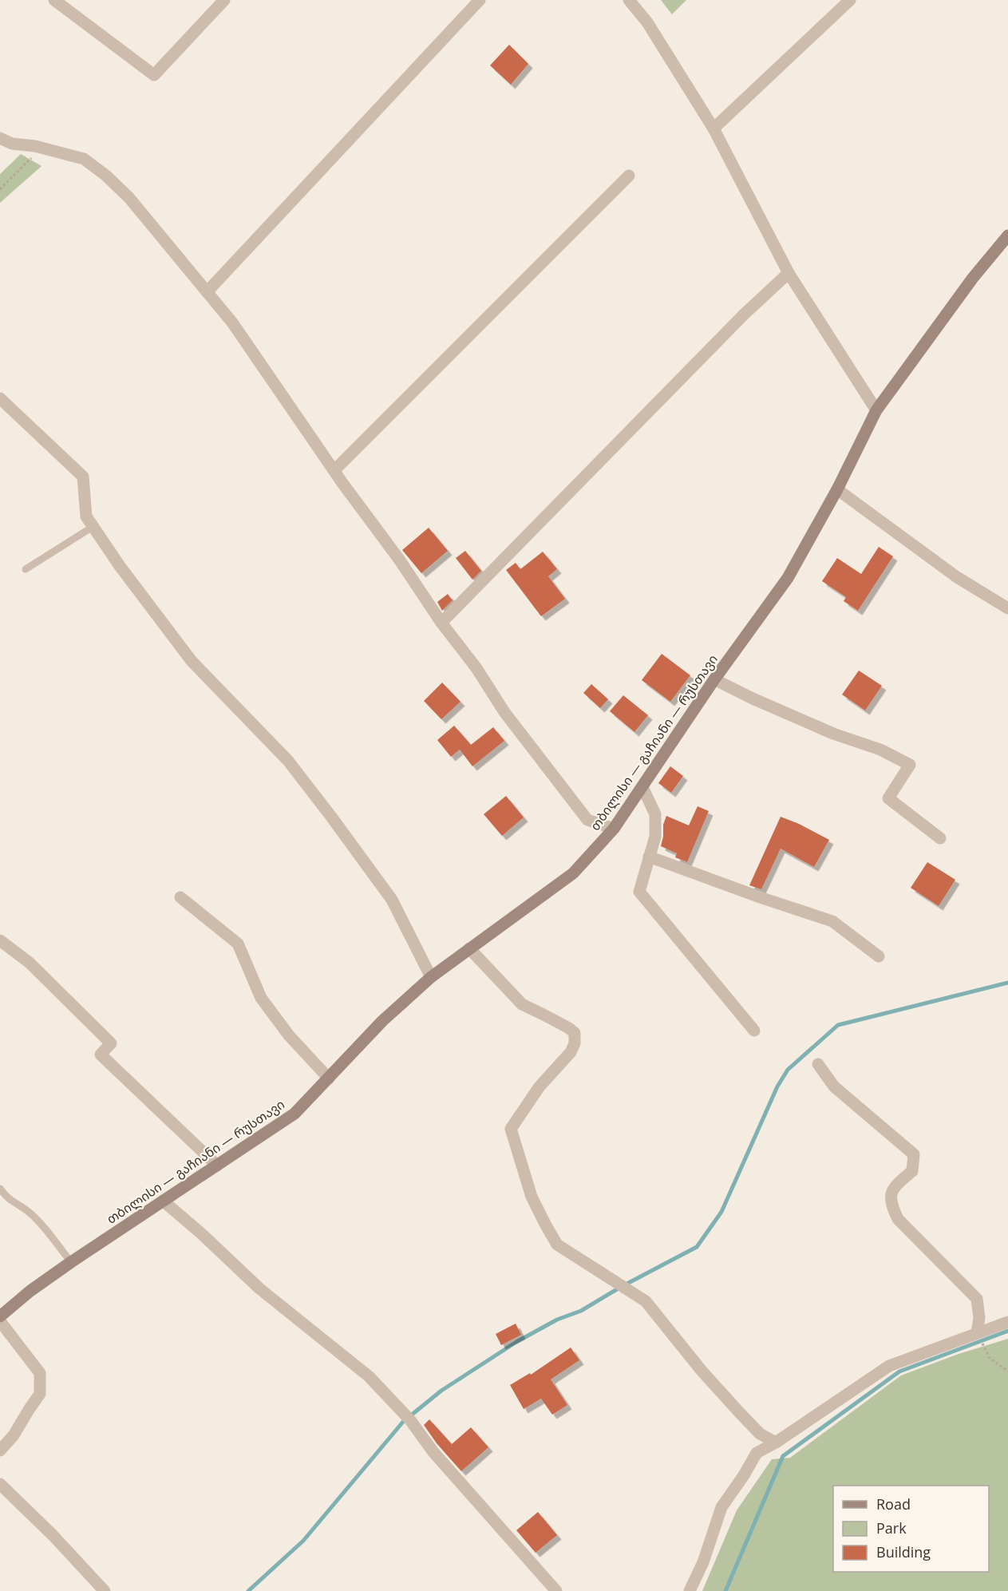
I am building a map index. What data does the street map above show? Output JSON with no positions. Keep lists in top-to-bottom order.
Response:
{
  "streets": {
    "main road": ["თბილისი — გაჩიანი — რუსთავი"]
  },
  "legend": ["Road", "Park", "Building"]
}
